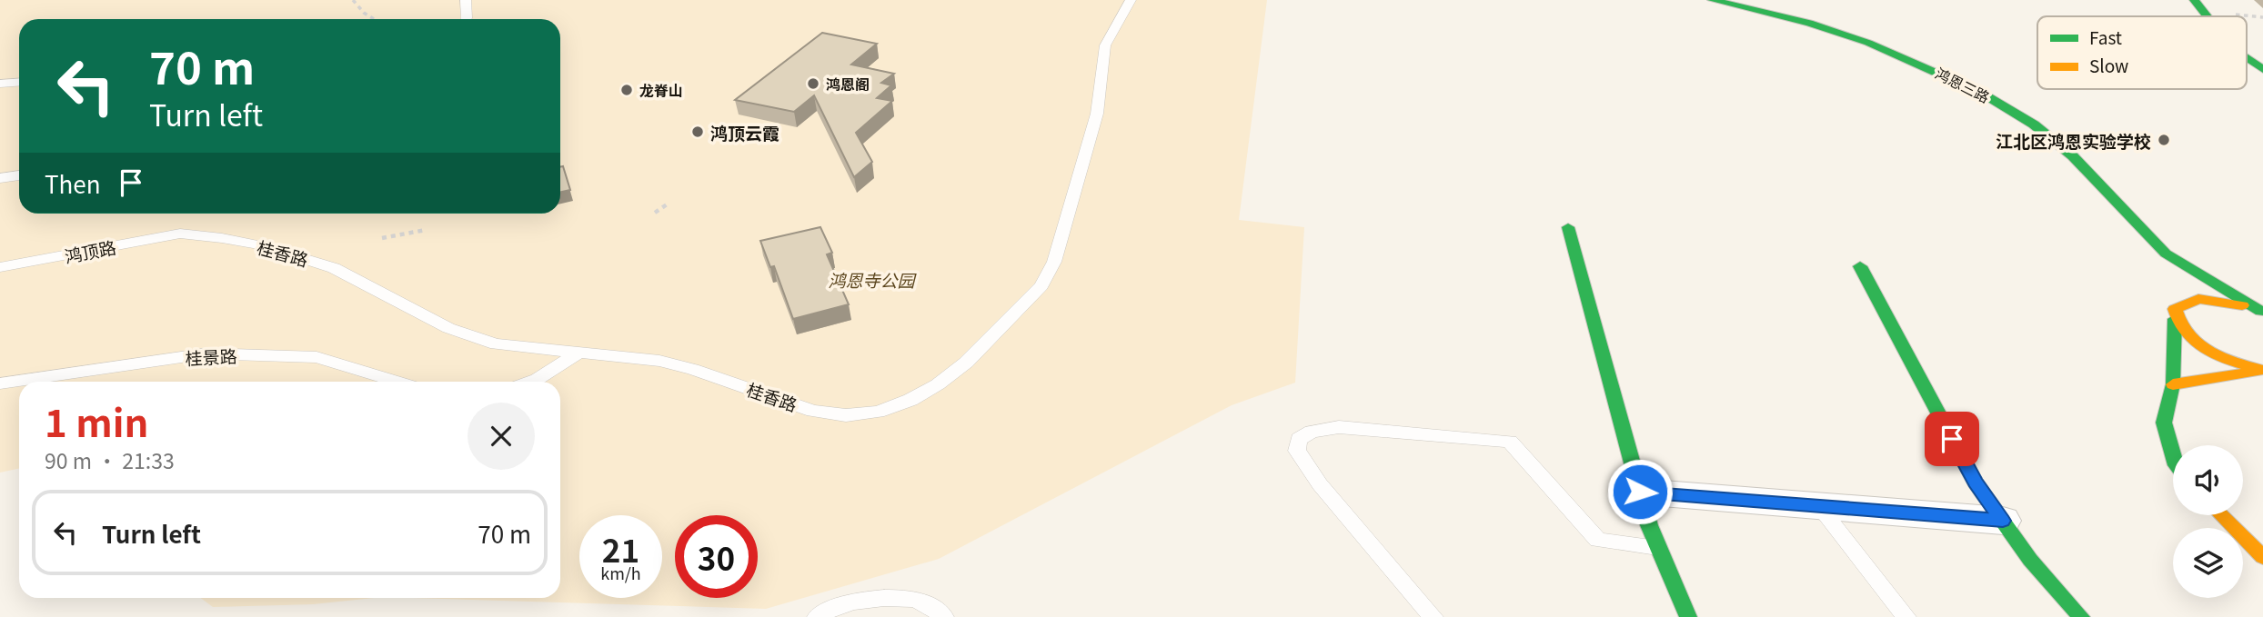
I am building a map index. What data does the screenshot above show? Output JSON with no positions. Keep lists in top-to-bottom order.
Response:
{
  "streets": {
    "street": ["鸿恩三路"],
    "lane": ["鸿顶路", "桂香路", "桂景路"]
  },
  "crossings": [
    ["鸿顶路", "桂香路"]
  ],
  "parks": ["鸿恩寺公园"],
  "places": [
    "鸿恩阁",
    "龙脊山",
    "鸿顶云霞",
    "江北区鸿恩实验学校"
  ],
  "legend": ["Fast", "Slow"],
  "page": {
    "turn": ["70 m", "Turn left"],
    "then": "Then",
    "heading": ["1 min", "90 m · 21:33"],
    "list": [
      {
        "name": "Turn left",
        "value": "70 m"
      }
    ],
    "speed": "21 km/h",
    "limit": "30"
  }
}
